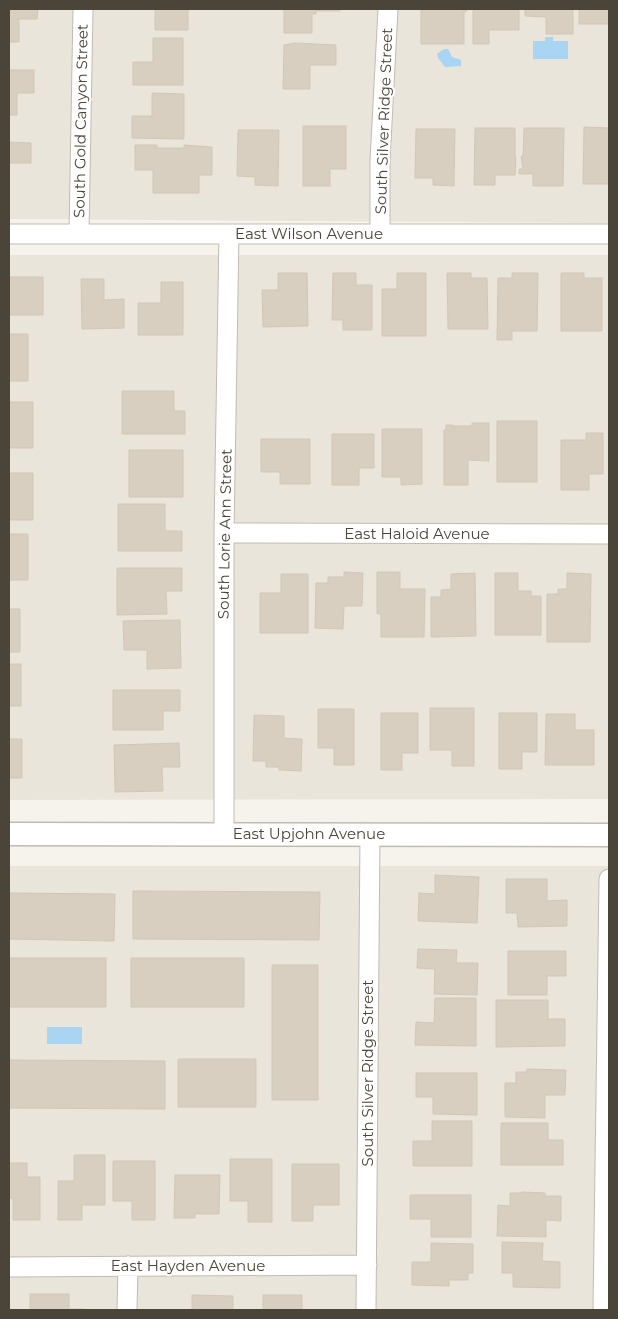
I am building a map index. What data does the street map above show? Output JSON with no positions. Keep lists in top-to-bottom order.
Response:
{
  "streets": {
    "street": [
      "South Gold Canyon Street",
      "South Silver Ridge Street",
      "East Wilson Avenue",
      "South Lorie Ann Street",
      "East Haloid Avenue",
      "East Upjohn Avenue",
      "East Hayden Avenue"
    ]
  },
  "crossings": [
    ["South Gold Canyon Street", "East Wilson Avenue"],
    ["South Silver Ridge Street", "East Wilson Avenue"],
    ["South Silver Ridge Street", "East Upjohn Avenue"],
    ["South Silver Ridge Street", "East Hayden Avenue"],
    ["East Wilson Avenue", "South Lorie Ann Street"],
    ["South Lorie Ann Street", "East Haloid Avenue"],
    ["South Lorie Ann Street", "East Upjohn Avenue"]
  ]
}
